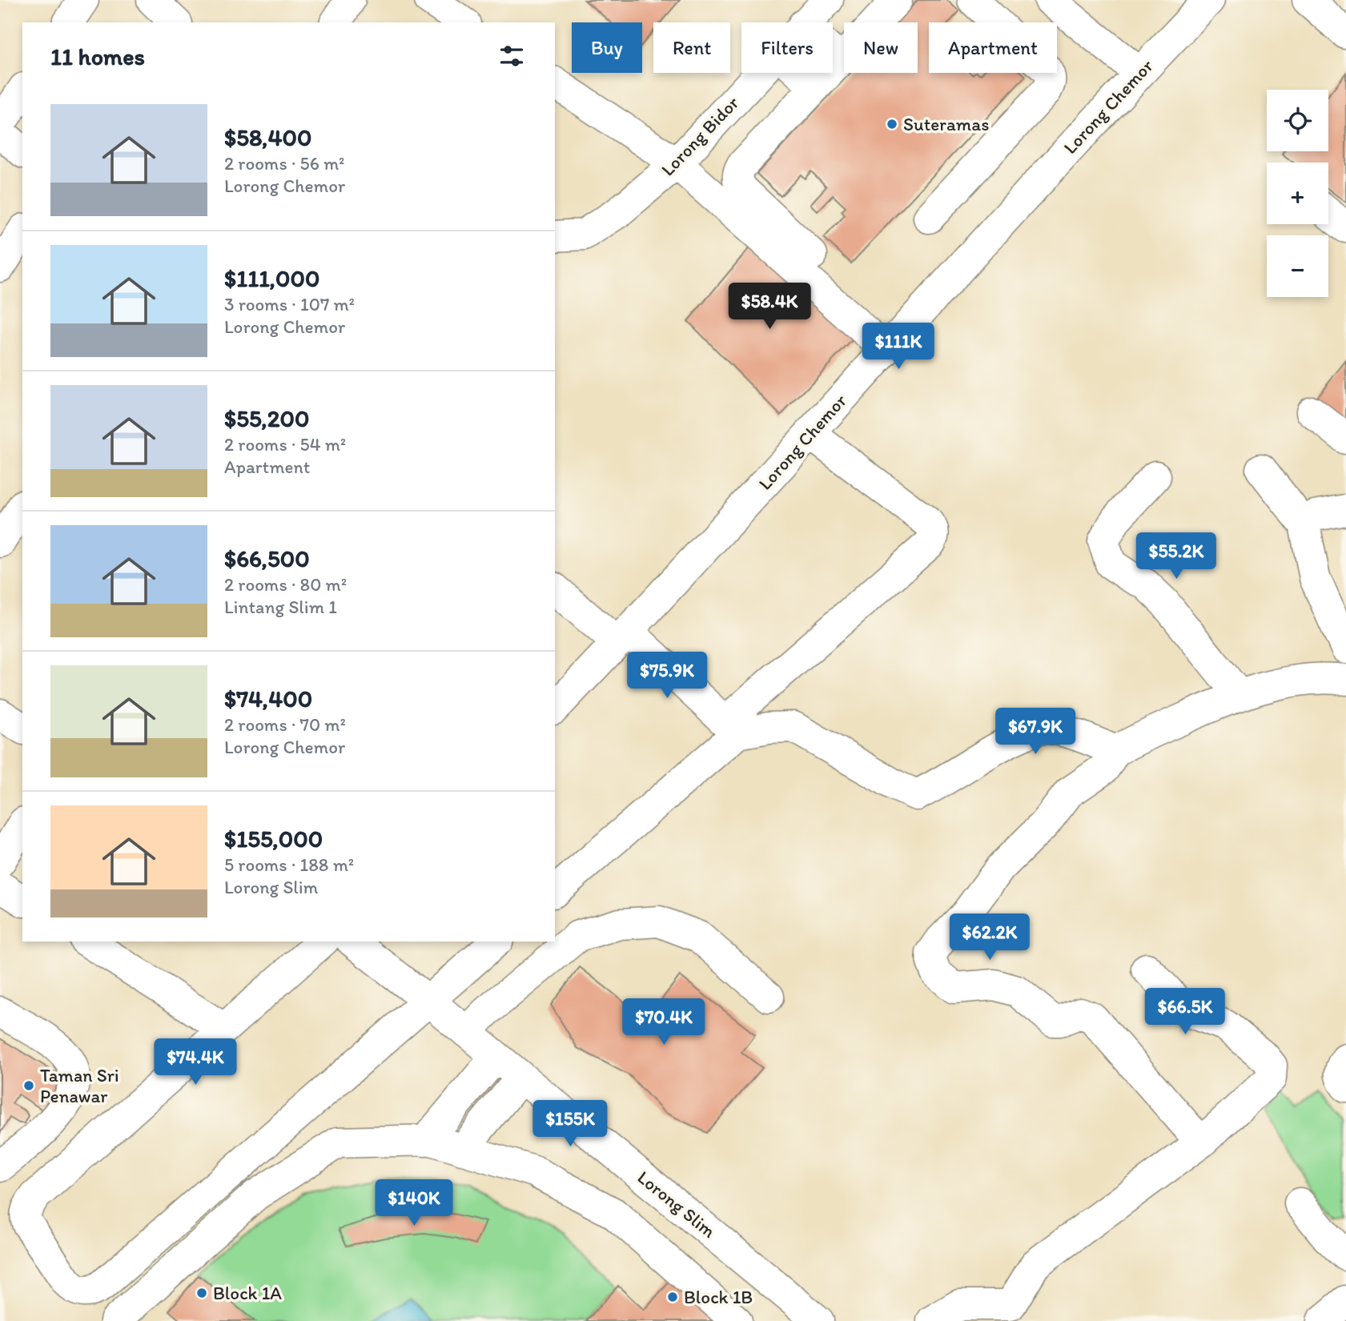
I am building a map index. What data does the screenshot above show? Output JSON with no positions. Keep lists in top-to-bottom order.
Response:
{
  "streets": {
    "street": ["Lorong Chemor", "Lorong Bidor", "Lorong Slim"]
  },
  "places": [
    "Suteramas",
    "Taman Sri Penawar",
    "Block 1A",
    "Block 1B"
  ],
  "page": {
    "chip": [
      "Buy",
      "Rent",
      "Filters",
      "New",
      "Apartment"
    ],
    "heading": "11 homes",
    "map_buttons": ["+", "−"],
    "list": [
      {
        "name": "$58,400",
        "note": "2 rooms · 56 m² · Lorong Chemor"
      },
      {
        "name": "$111,000",
        "note": "3 rooms · 107 m² · Lorong Chemor"
      },
      {
        "name": "$55,200",
        "note": "2 rooms · 54 m² · Apartment"
      },
      {
        "name": "$66,500",
        "note": "2 rooms · 80 m² · Lintang Slim 1"
      },
      {
        "name": "$74,400",
        "note": "2 rooms · 70 m² · Lorong Chemor"
      },
      {
        "name": "$155,000",
        "note": "5 rooms · 188 m² · Lorong Slim"
      }
    ],
    "price": [
      "$58.4K",
      "$111K",
      "$55.2K",
      "$75.9K",
      "$67.9K",
      "$62.2K",
      "$66.5K",
      "$70.4K",
      "$74.4K",
      "$155K",
      "$140K"
    ]
  }
}
